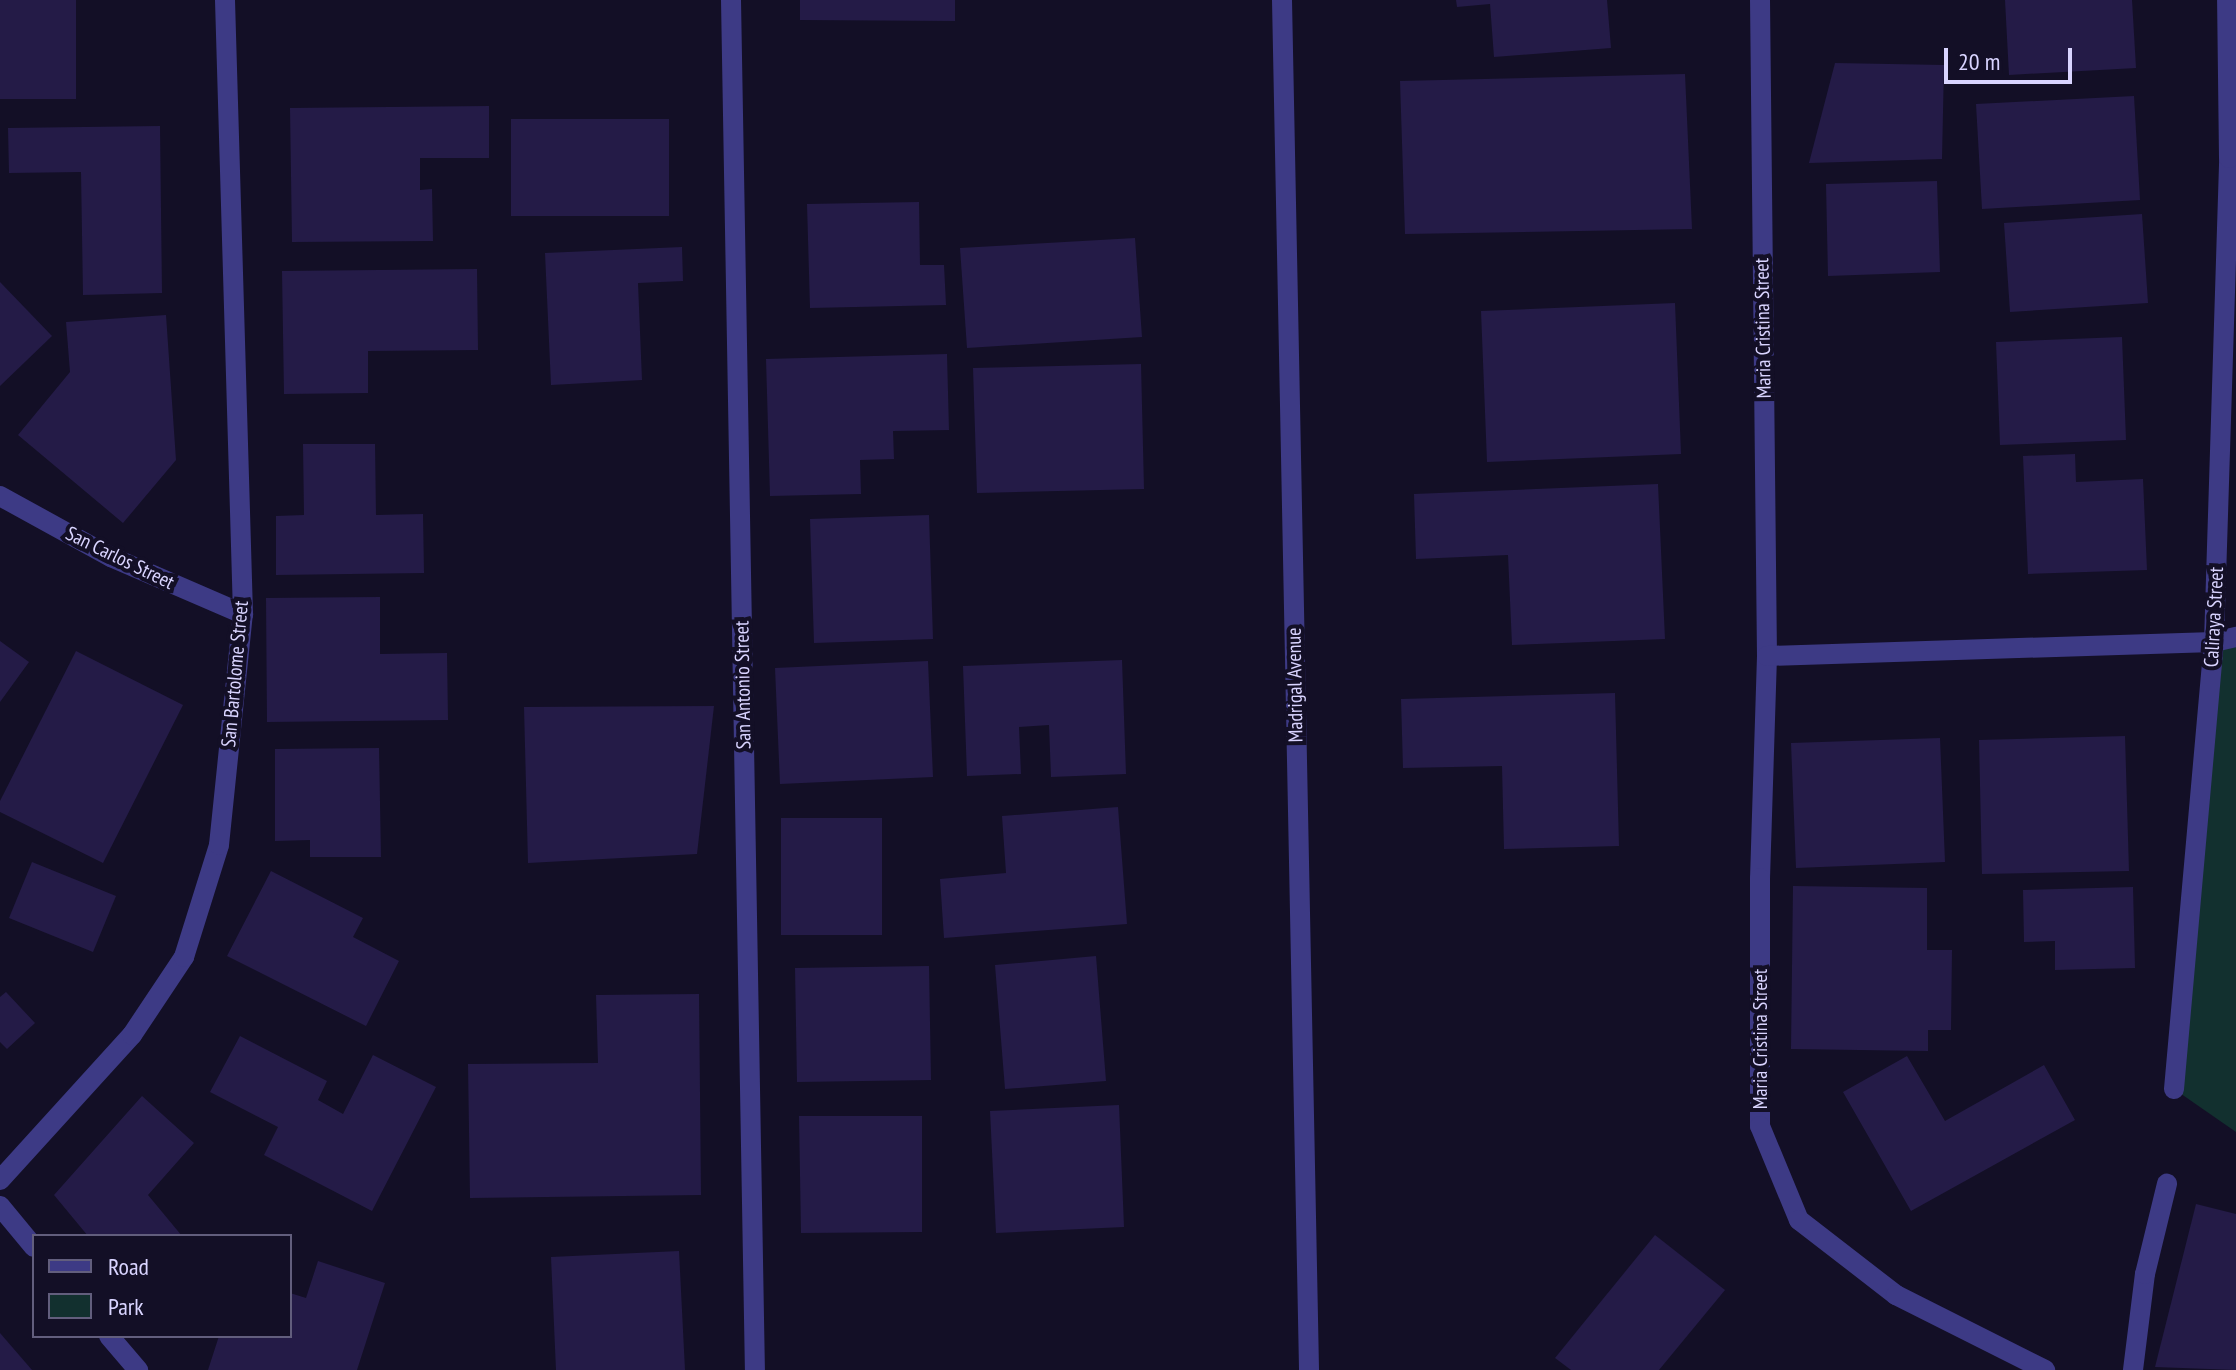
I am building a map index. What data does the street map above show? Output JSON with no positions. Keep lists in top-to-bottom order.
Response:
{
  "streets": {
    "street": [
      "Maria Cristina Street",
      "San Carlos Street",
      "Caliraya Street",
      "San Bartolome Street",
      "San Antonio Street",
      "Madrigal Avenue"
    ]
  },
  "crossings": [
    ["San Carlos Street", "San Bartolome Street"]
  ],
  "legend": ["Road", "Park"],
  "scale_bar": "20 m"
}
